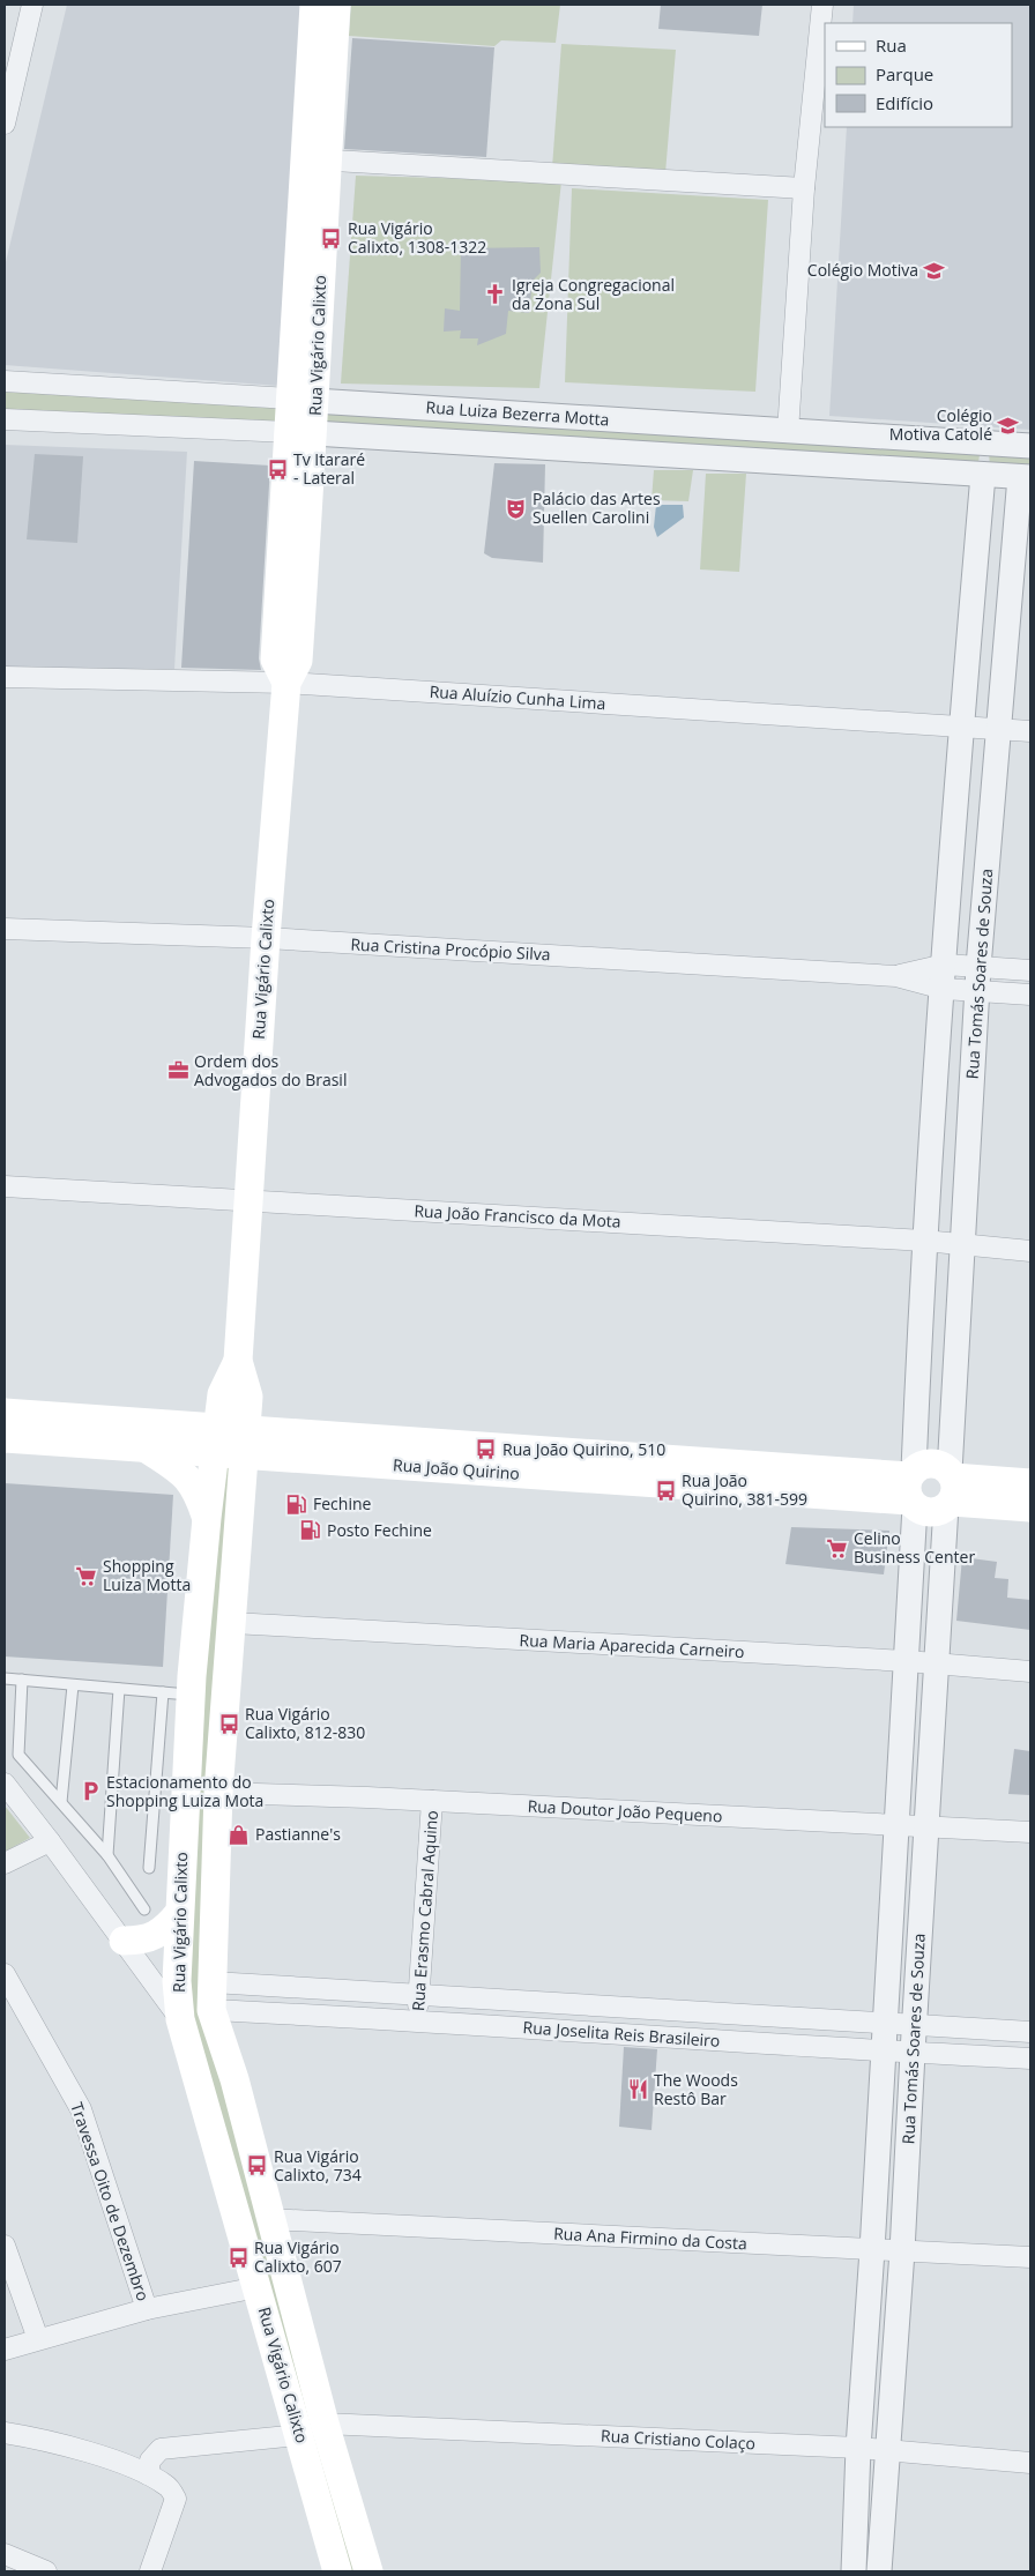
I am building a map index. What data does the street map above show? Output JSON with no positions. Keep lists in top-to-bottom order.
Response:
{
  "streets": {
    "main road": ["Rua Vigário Calixto", "Rua João Quirino"],
    "street": [
      "Rua Luiza Bezerra Motta",
      "Rua Aluízio Cunha Lima",
      "Rua Cristina Procópio Silva",
      "Rua Tomás Soares de Souza",
      "Rua João Francisco da Mota",
      "Rua Maria Aparecida Carneiro",
      "Rua Doutor João Pequeno",
      "Rua Erasmo Cabral Aquino",
      "Rua Joselita Reis Brasileiro",
      "Travessa Oito de Dezembro",
      "Rua Ana Firmino da Costa",
      "Rua Cristiano Colaço"
    ]
  },
  "crossings": [
    ["Rua Vigário Calixto", "Rua Luiza Bezerra Motta"],
    ["Rua Vigário Calixto", "Rua Aluízio Cunha Lima"],
    ["Rua Vigário Calixto", "Rua Cristina Procópio Silva"],
    ["Rua Vigário Calixto", "Rua João Francisco da Mota"],
    ["Rua Vigário Calixto", "Rua João Quirino"],
    ["Rua Vigário Calixto", "Rua Maria Aparecida Carneiro"],
    ["Rua Vigário Calixto", "Rua Doutor João Pequeno"],
    ["Rua Vigário Calixto", "Rua Joselita Reis Brasileiro"],
    ["Rua Vigário Calixto", "Rua Ana Firmino da Costa"],
    ["Rua Vigário Calixto", "Rua Cristiano Colaço"],
    ["Rua Luiza Bezerra Motta", "Rua Tomás Soares de Souza"],
    ["Rua Aluízio Cunha Lima", "Rua Tomás Soares de Souza"],
    ["Rua Cristina Procópio Silva", "Rua Tomás Soares de Souza"],
    ["Rua Tomás Soares de Souza", "Rua João Francisco da Mota"],
    ["Rua Tomás Soares de Souza", "Rua João Quirino"],
    ["Rua Tomás Soares de Souza", "Rua Maria Aparecida Carneiro"],
    ["Rua Tomás Soares de Souza", "Rua Doutor João Pequeno"],
    ["Rua Tomás Soares de Souza", "Rua Joselita Reis Brasileiro"],
    ["Rua Tomás Soares de Souza", "Rua Ana Firmino da Costa"],
    ["Rua Tomás Soares de Souza", "Rua Cristiano Colaço"],
    ["Rua Doutor João Pequeno", "Rua Erasmo Cabral Aquino"],
    ["Rua Erasmo Cabral Aquino", "Rua Joselita Reis Brasileiro"]
  ],
  "places": {
    "bus stop": [
      "Rua Vigário Calixto, 1308-1322",
      "Tv Itararé - Lateral",
      "Rua João Quirino, 510",
      "Rua João Quirino, 381-599",
      "Rua Vigário Calixto, 812-830",
      "Rua Vigário Calixto, 734",
      "Rua Vigário Calixto, 607"
    ],
    "school or university": ["Colégio Motiva", "Colégio Motiva Catolé"],
    "church": ["Igreja Congregacional da Zona Sul"],
    "theatre": ["Palácio das Artes Suellen Carolini"],
    "office": ["Ordem dos Advogados do Brasil"],
    "fuel station": ["Fechine", "Posto Fechine"],
    "supermarket": ["Celino Business Center", "Shopping Luiza Motta"],
    "parking": ["Estacionamento do Shopping Luiza Mota"],
    "shop": ["Pastianne's"],
    "restaurant": ["The Woods Restô Bar"]
  },
  "legend": ["Rua", "Parque", "Edifício"]
}
